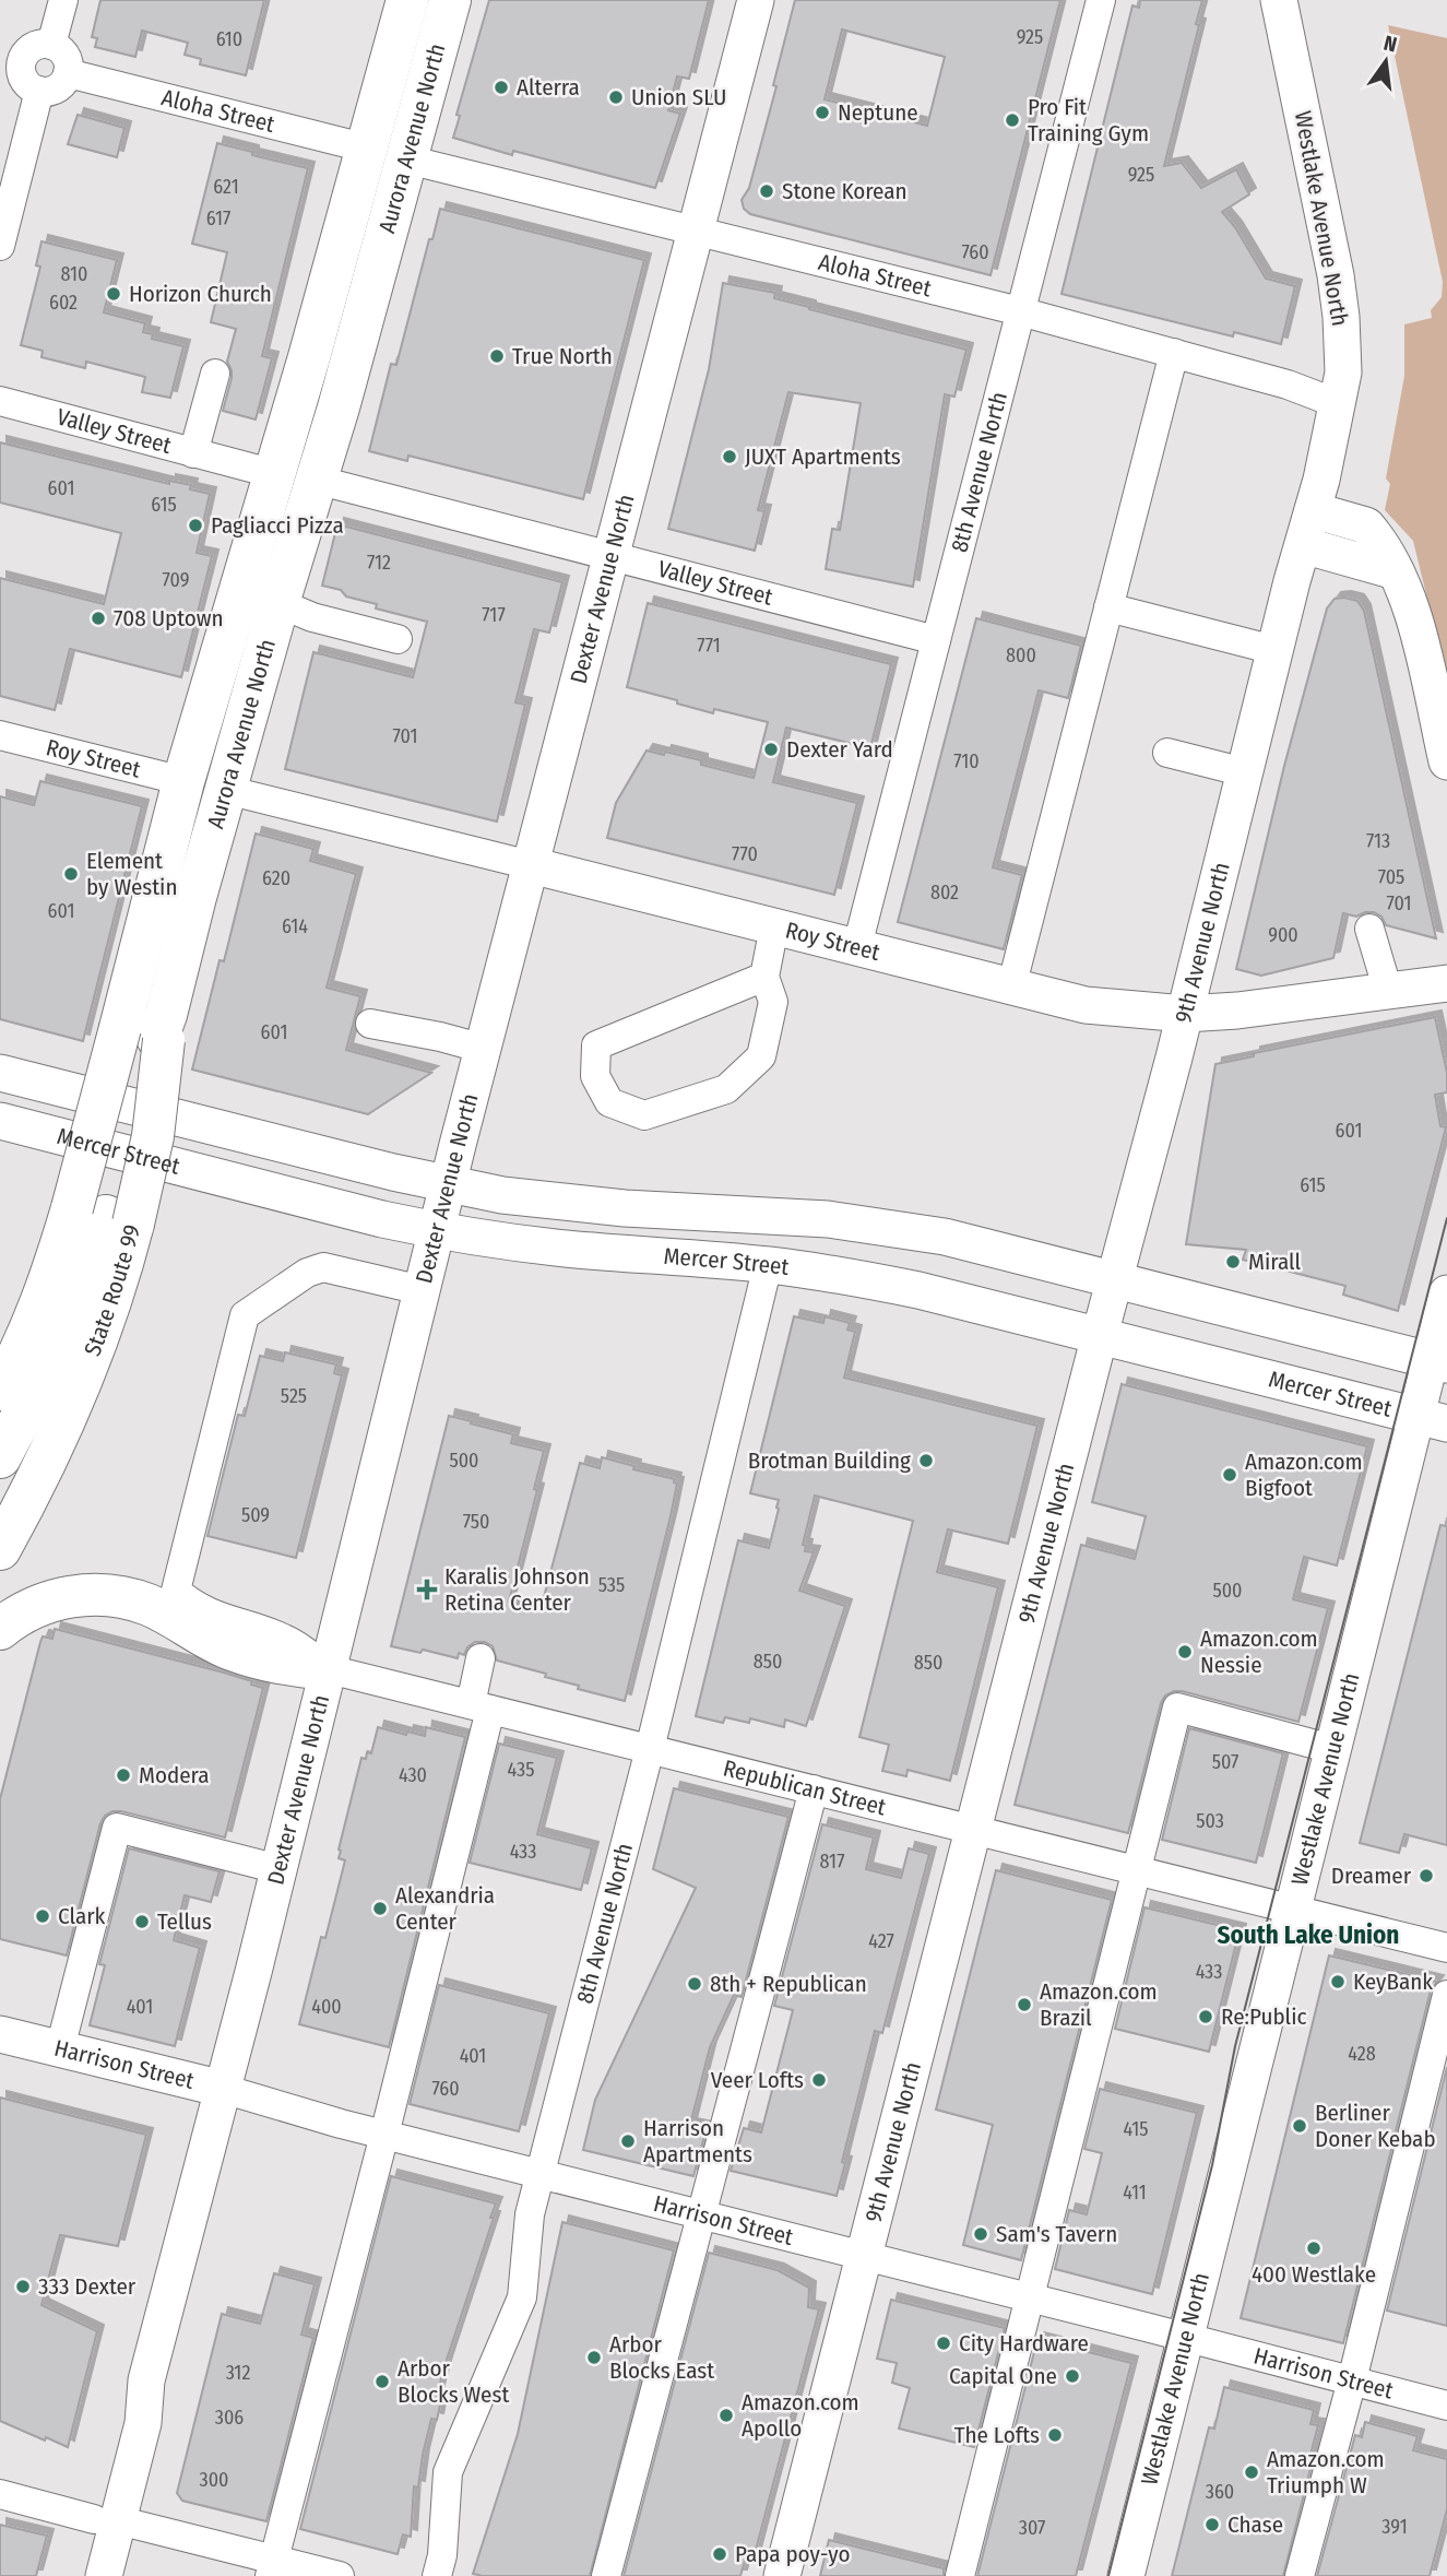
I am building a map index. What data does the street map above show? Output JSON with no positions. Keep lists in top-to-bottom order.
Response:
{
  "streets": {
    "highway": ["Aurora Avenue North", "State Route 99"],
    "main road": [
      "Westlake Avenue North",
      "Dexter Avenue North",
      "Roy Street",
      "9th Avenue North",
      "Mercer Street",
      "Harrison Street"
    ],
    "street": [
      "Aloha Street",
      "Valley Street",
      "8th Avenue North",
      "Republican Street"
    ]
  },
  "crossings": [
    ["Aloha Street", "Aurora Avenue North"],
    ["Aloha Street", "Westlake Avenue North"],
    ["Aloha Street", "8th Avenue North"],
    ["Aloha Street", "Dexter Avenue North"],
    ["Aurora Avenue North", "Valley Street"],
    ["Aurora Avenue North", "Roy Street"],
    ["Aurora Avenue North", "State Route 99"],
    ["Westlake Avenue North", "9th Avenue North"],
    ["Westlake Avenue North", "Mercer Street"],
    ["Westlake Avenue North", "Republican Street"],
    ["Westlake Avenue North", "Harrison Street"],
    ["Valley Street", "8th Avenue North"],
    ["Valley Street", "Dexter Avenue North"],
    ["8th Avenue North", "Roy Street"],
    ["8th Avenue North", "Mercer Street"],
    ["8th Avenue North", "Republican Street"],
    ["8th Avenue North", "Harrison Street"],
    ["Dexter Avenue North", "Roy Street"],
    ["Dexter Avenue North", "Mercer Street"],
    ["Dexter Avenue North", "Republican Street"],
    ["Dexter Avenue North", "Harrison Street"],
    ["Roy Street", "9th Avenue North"],
    ["9th Avenue North", "Mercer Street"],
    ["9th Avenue North", "Republican Street"],
    ["9th Avenue North", "Harrison Street"]
  ],
  "districts": ["South Lake Union"],
  "places": {
    "other": [
      "Alterra",
      "Union SLU",
      "Neptune",
      "Pro Fit Training Gym",
      "Stone Korean",
      "Horizon Church",
      "True North",
      "JUXT Apartments",
      "Pagliacci Pizza",
      "708 Uptown",
      "Dexter Yard",
      "Element by Westin",
      "Mirall",
      "Brotman Building",
      "Amazon.com Bigfoot",
      "Amazon.com Nessie",
      "Modera",
      "Dreamer",
      "Alexandria Center",
      "Clark",
      "Tellus",
      "KeyBank",
      "8th + Republican",
      "Amazon.com Brazil",
      "Re:Public",
      "Veer Lofts",
      "Berliner Doner Kebab",
      "Harrison Apartments",
      "Sam's Tavern",
      "400 Westlake",
      "333 Dexter",
      "City Hardware",
      "Arbor Blocks East",
      "Capital One",
      "Arbor Blocks West",
      "Amazon.com Apollo",
      "The Lofts",
      "Amazon.com Triumph W",
      "Chase",
      "Papa poy-yo"
    ],
    "health": ["Karalis Johnson Retina Center"]
  },
  "house_numbers": [
    "925",
    "610",
    "925",
    "621",
    "617",
    "760",
    "810",
    "602",
    "601",
    "615",
    "712",
    "709",
    "717",
    "771",
    "800",
    "701",
    "710",
    "713",
    "770",
    "705",
    "620",
    "802",
    "701",
    "601",
    "614",
    "900",
    "601",
    "601",
    "615",
    "525",
    "500",
    "509",
    "750",
    "535",
    "500",
    "850",
    "850",
    "507",
    "435",
    "430",
    "503",
    "433",
    "817",
    "427",
    "433",
    "401",
    "400",
    "428",
    "401",
    "760",
    "415",
    "411",
    "312",
    "306",
    "300",
    "360",
    "391",
    "307"
  ],
  "north": "top"
}
